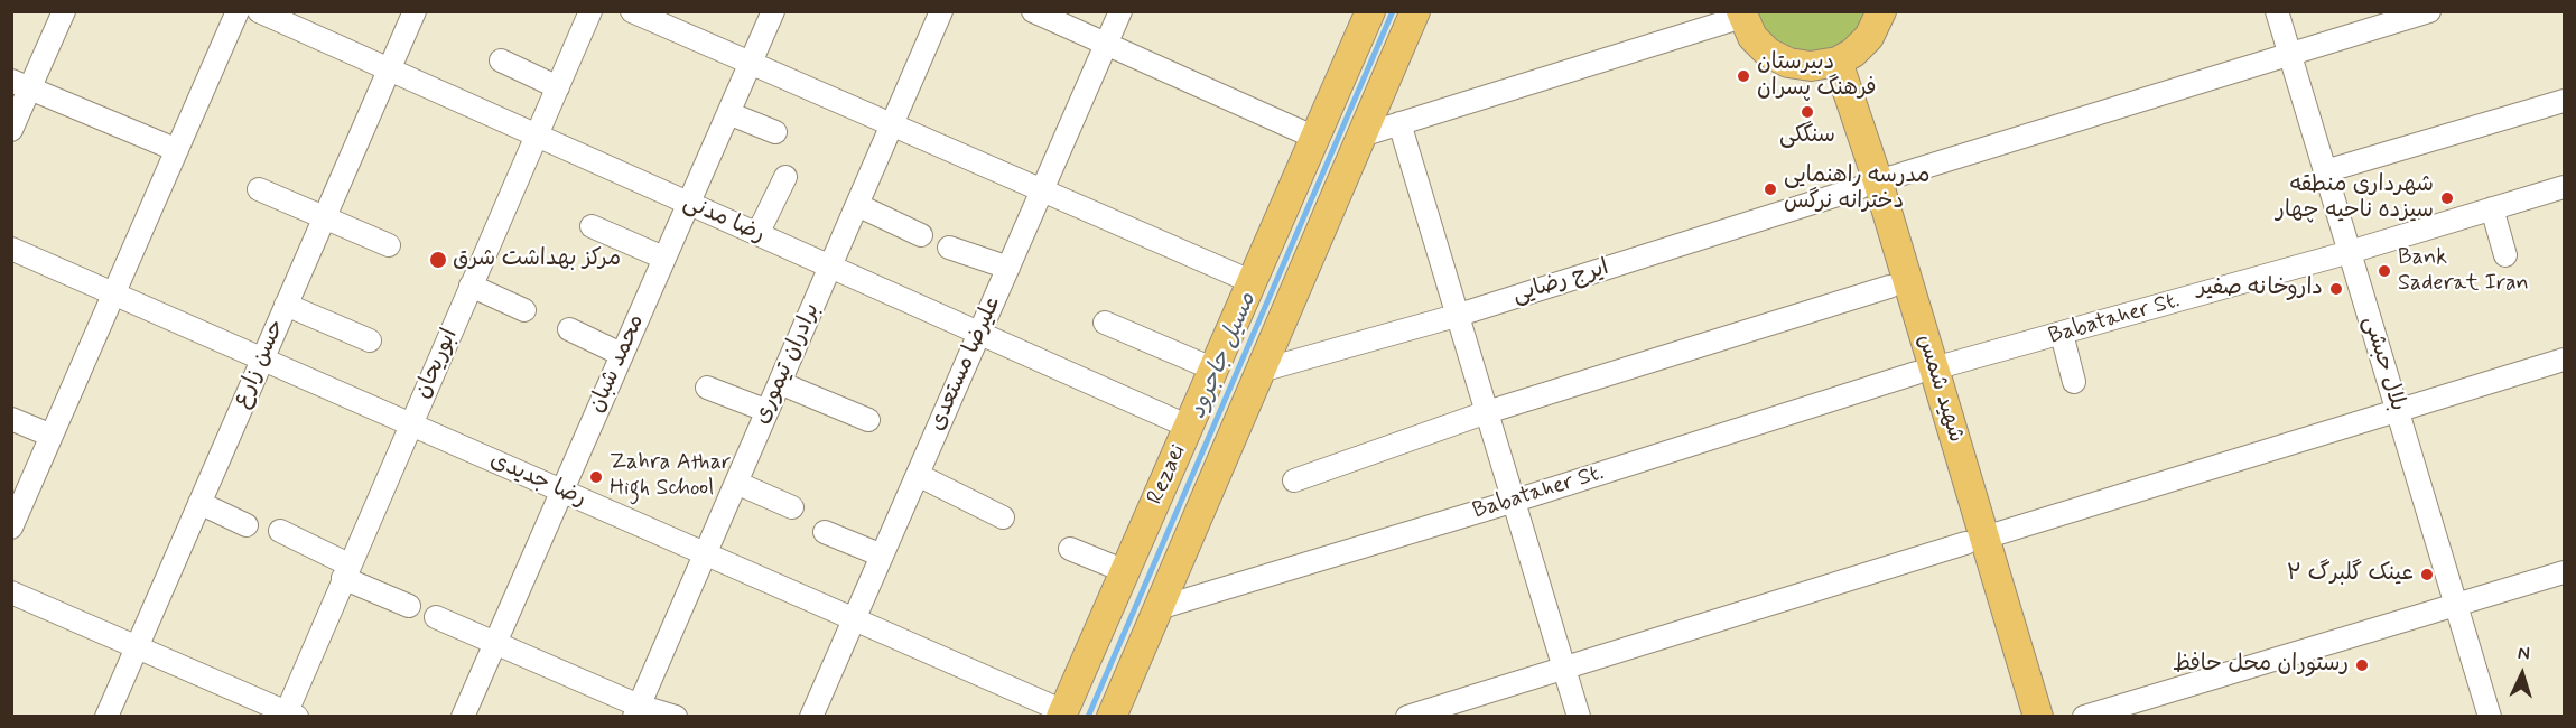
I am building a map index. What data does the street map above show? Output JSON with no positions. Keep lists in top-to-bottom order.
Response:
{
  "streets": {
    "main road": ["شهید شمس", "Rezaei"],
    "street": [
      "رضا مدنی",
      "ایرج رضایی",
      "Babataher St.",
      "حسن زارع",
      "ابوریحان",
      "محمد شبان",
      "برادران تیموری",
      "علیرضا مستعدی",
      "بلال حبشی",
      "رضا جدیدی"
    ]
  },
  "crossings": [
    ["رضا مدنی", "حسن زارع"],
    ["رضا مدنی", "ابوریحان"],
    ["رضا مدنی", "محمد شبان"],
    ["رضا مدنی", "برادران تیموری"],
    ["رضا مدنی", "علیرضا مستعدی"],
    ["رضا مدنی", "Rezaei"],
    ["ایرج رضایی", "بلال حبشی"],
    ["ایرج رضایی", "شهید شمس"],
    ["ایرج رضایی", "Rezaei"],
    ["Babataher St.", "بلال حبشی"],
    ["Babataher St.", "شهید شمس"],
    ["Babataher St.", "Rezaei"],
    ["حسن زارع", "رضا جدیدی"],
    ["ابوریحان", "رضا جدیدی"],
    ["محمد شبان", "رضا جدیدی"],
    ["برادران تیموری", "رضا جدیدی"],
    ["علیرضا مستعدی", "رضا جدیدی"],
    ["Rezaei", "رضا جدیدی"]
  ],
  "water": ["مسیل جاجرود"],
  "places": [
    "دبیرستان فرهنگ پسران",
    "سنگکی",
    "مدرسه راهنمایی دخترانه نرگس",
    "شهرداری منطقه سیزده ناحیه چهار",
    "مرکز بهداشت شرق",
    "Bank Saderat Iran",
    "داروخانه صفیر",
    "Zahra Athar High School",
    "عینک گلبرگ ۲",
    "رستوران محل حافظ"
  ],
  "north": "top"
}
